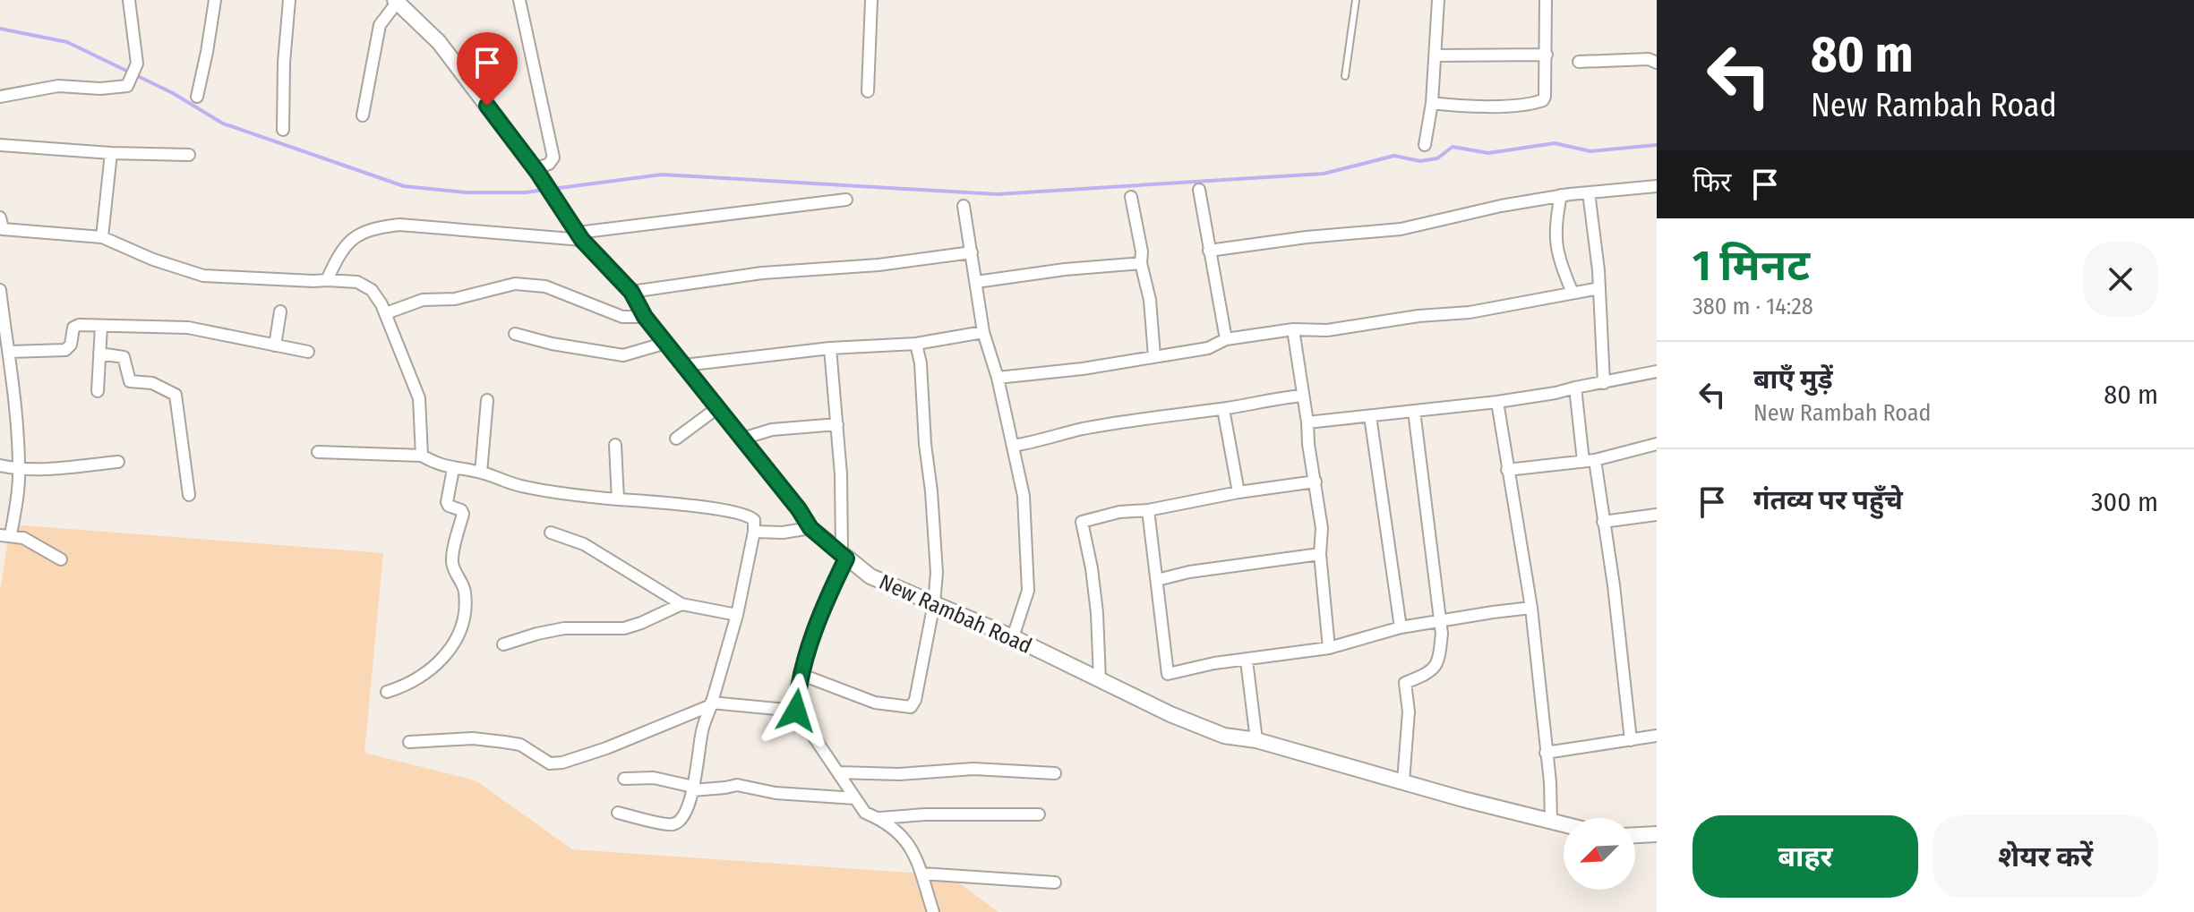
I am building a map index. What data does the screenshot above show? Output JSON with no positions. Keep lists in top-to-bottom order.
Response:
{
  "streets": {
    "street": ["New Rambah Road"]
  },
  "north": "bottom left",
  "page": {
    "turn": ["80 m", "New Rambah Road"],
    "then": "फिर",
    "heading": ["1 मिनट", "380 m · 14:28"],
    "list": [
      {
        "name": "बाएँ मुड़ें",
        "note": "New Rambah Road",
        "value": "80 m"
      },
      {
        "name": "गंतव्य पर पहुँचे",
        "value": "300 m"
      }
    ],
    "buttons": ["बाहर", "शेयर करें"]
  }
}
